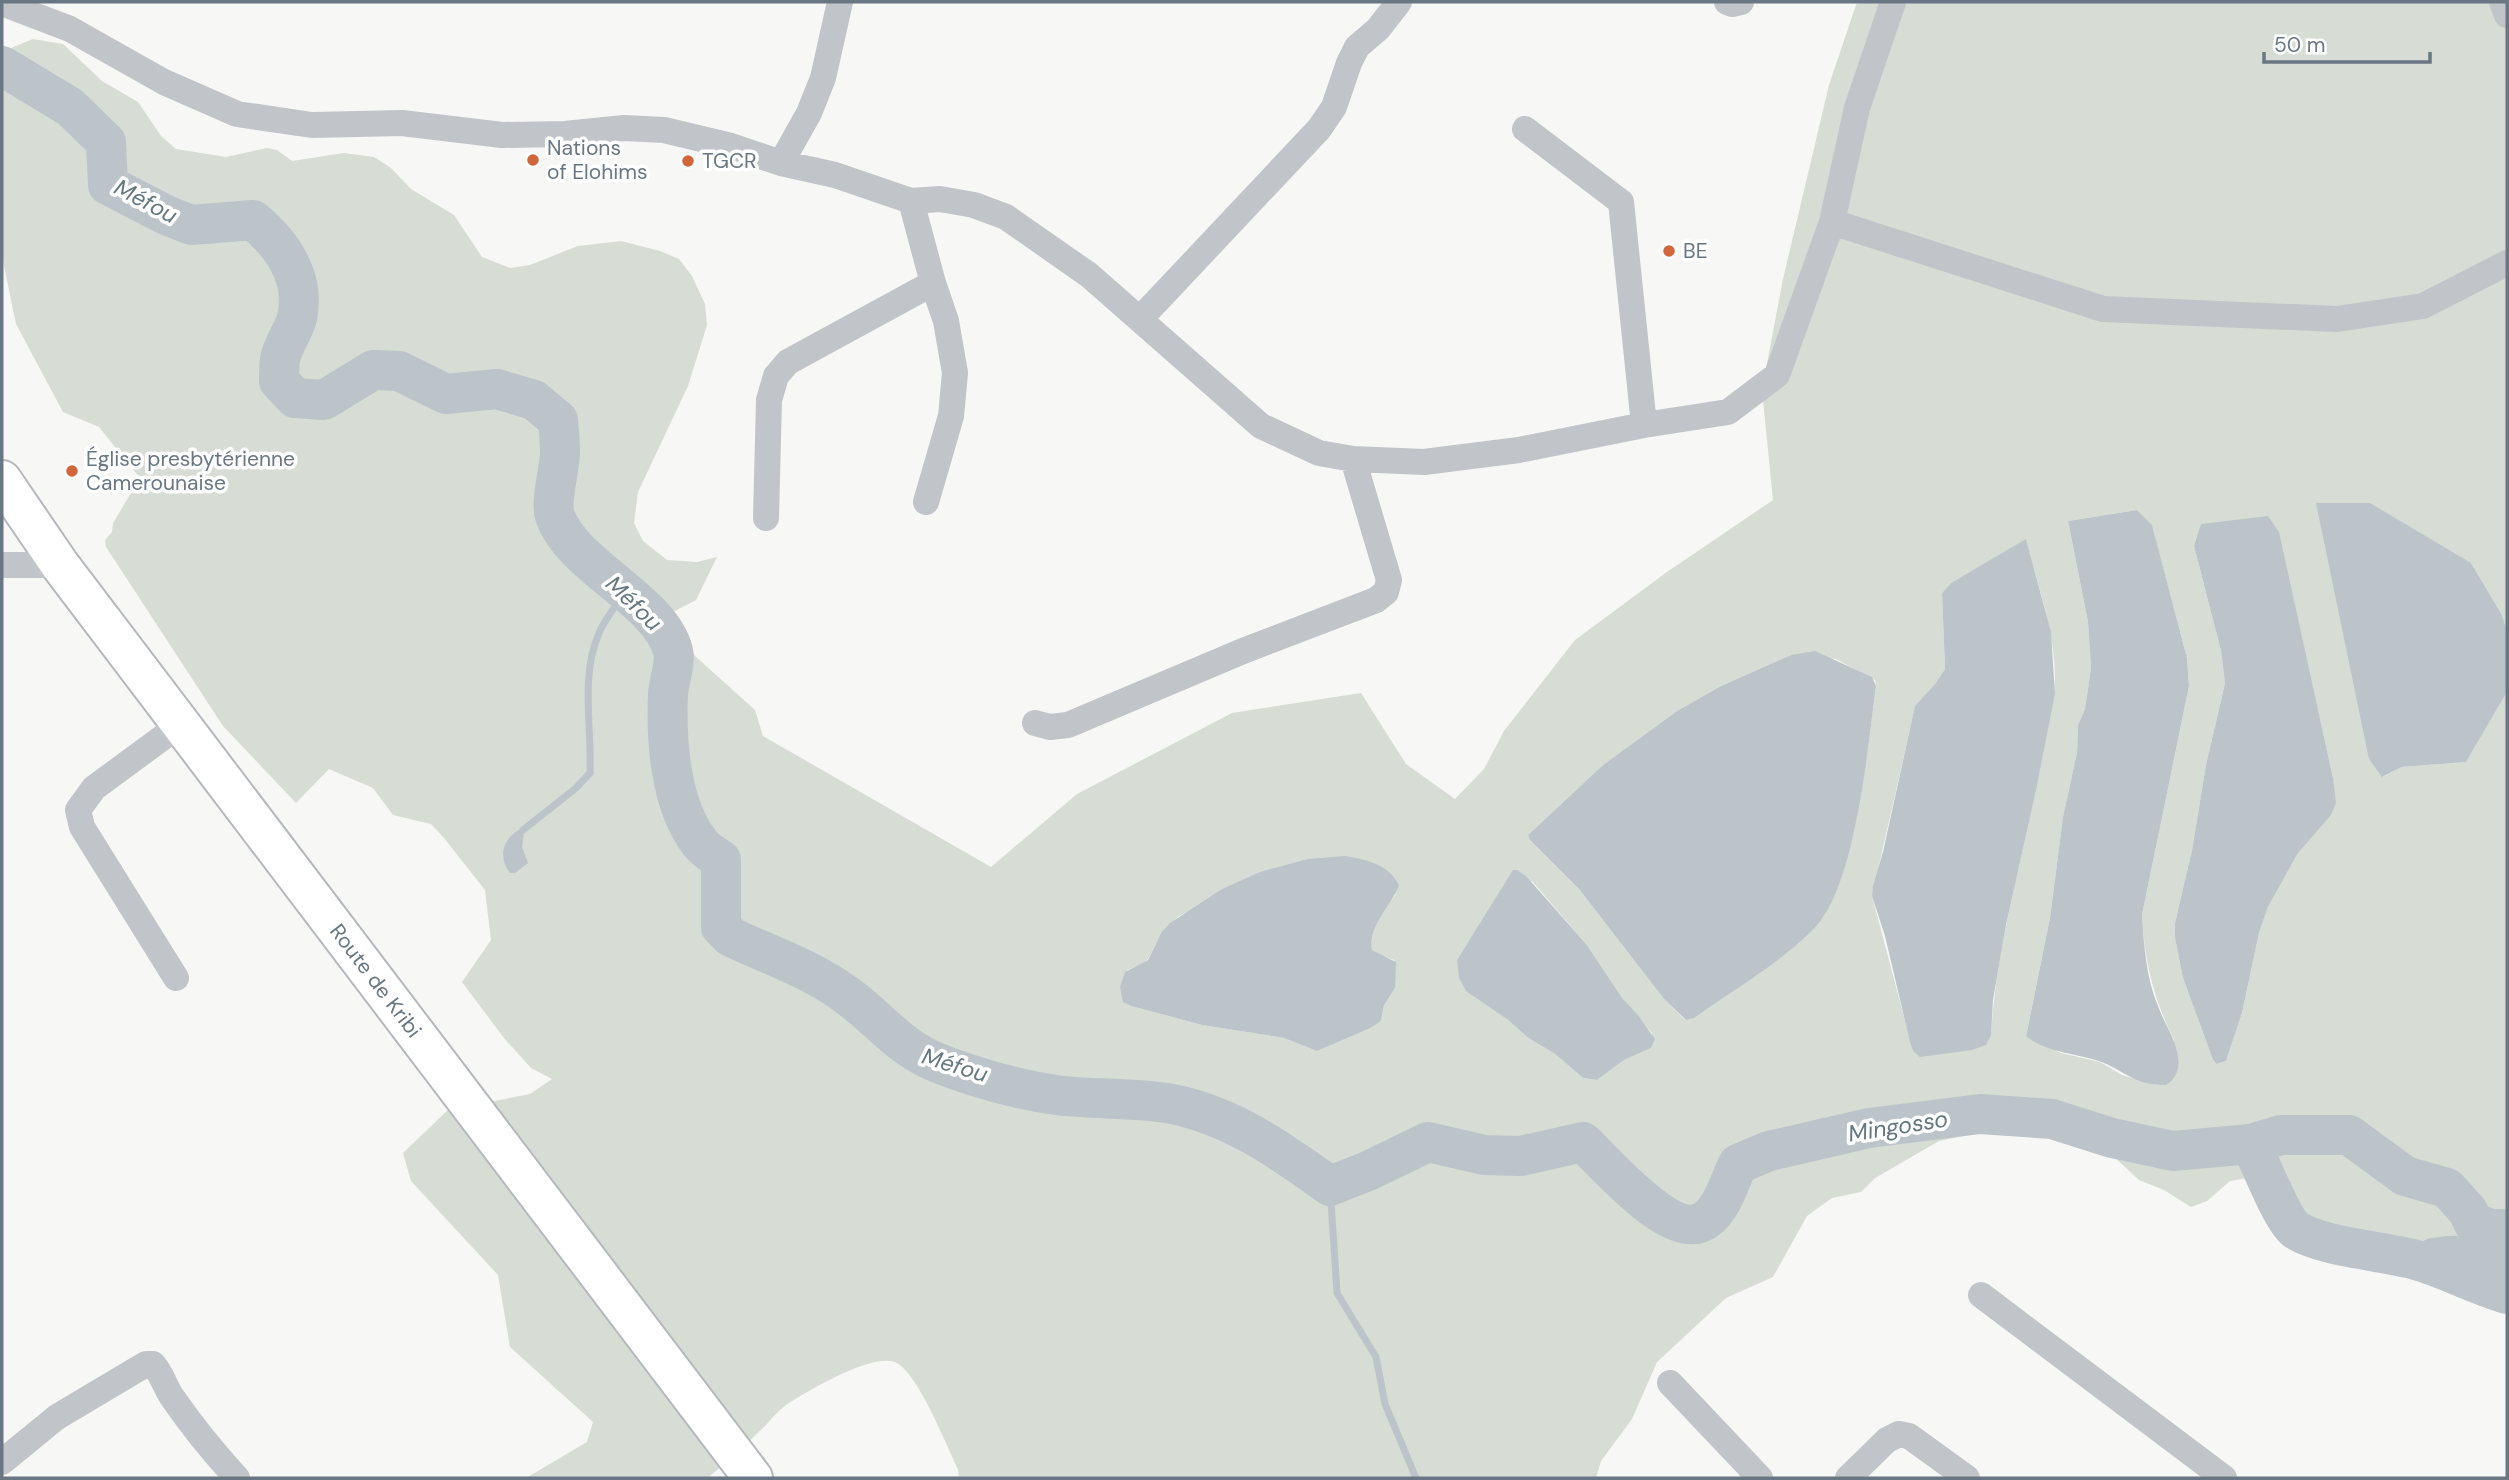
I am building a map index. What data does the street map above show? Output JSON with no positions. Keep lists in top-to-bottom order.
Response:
{
  "streets": {
    "main road": ["Route de Kribi"]
  },
  "water": ["Méfou", "Mingosso"],
  "places": [
    "Nations of Elohims",
    "TGCR",
    "BE",
    "Église presbytérienne Camerounaise"
  ],
  "scale_bar": "50 m"
}
